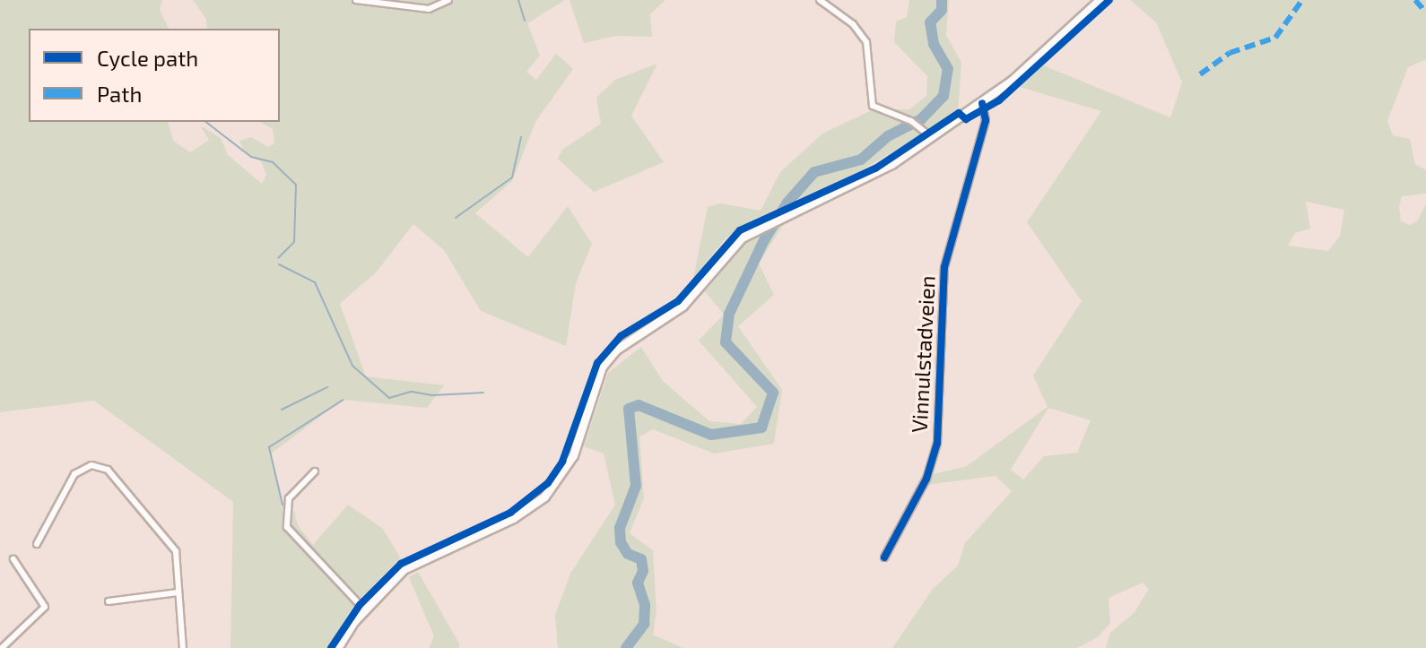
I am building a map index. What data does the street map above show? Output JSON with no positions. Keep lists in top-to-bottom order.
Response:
{
  "streets": {
    "street": ["Vinnulstadveien"]
  },
  "legend": ["Cycle path", "Path"]
}
